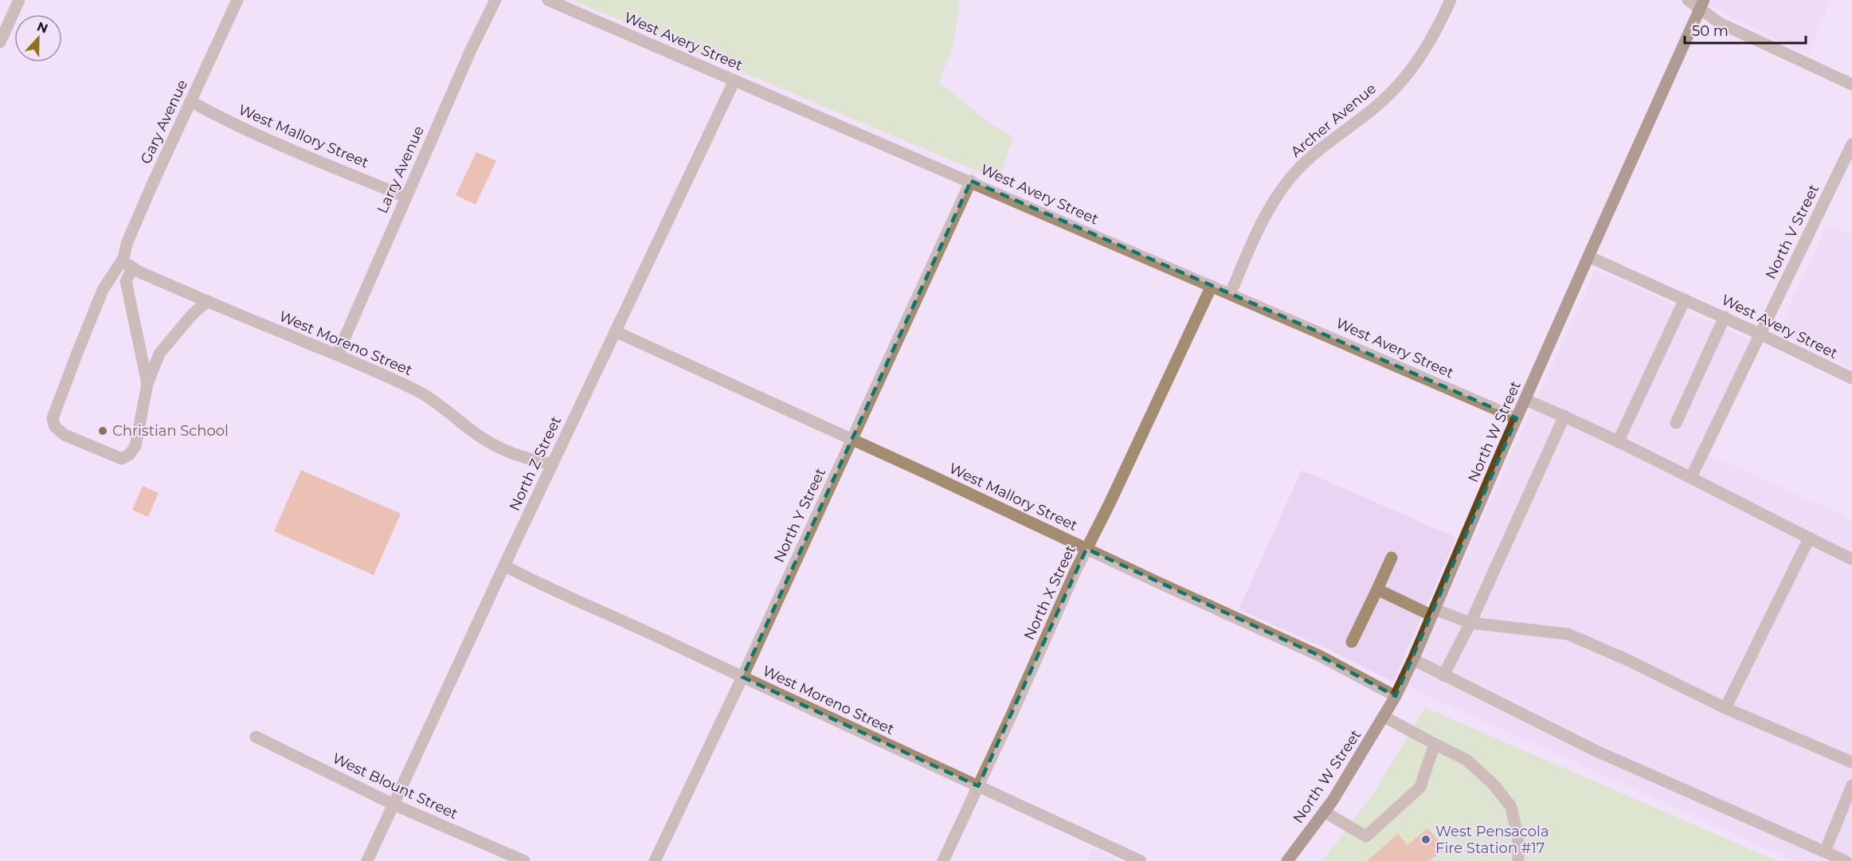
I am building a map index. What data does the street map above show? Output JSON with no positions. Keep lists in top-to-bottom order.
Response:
{
  "streets": {
    "main road": ["North W Street"],
    "street": [
      "West Avery Street",
      "Archer Avenue",
      "Gary Avenue",
      "West Mallory Street",
      "Larry Avenue",
      "North V Street",
      "West Moreno Street",
      "North Z Street",
      "North Y Street",
      "North X Street",
      "West Blount Street"
    ]
  },
  "crossings": [
    ["West Avery Street", "Archer Avenue"],
    ["West Avery Street", "North V Street"],
    ["West Avery Street", "North W Street"],
    ["West Avery Street", "North Z Street"],
    ["West Avery Street", "North Y Street"],
    ["West Avery Street", "North X Street"],
    ["Gary Avenue", "West Mallory Street"],
    ["Gary Avenue", "West Moreno Street"],
    ["West Mallory Street", "Larry Avenue"],
    ["West Mallory Street", "North W Street"],
    ["West Mallory Street", "North Z Street"],
    ["West Mallory Street", "North Y Street"],
    ["West Mallory Street", "North X Street"],
    ["Larry Avenue", "West Moreno Street"],
    ["West Moreno Street", "North Z Street"],
    ["West Moreno Street", "North Y Street"],
    ["West Moreno Street", "North X Street"],
    ["North Z Street", "West Blount Street"]
  ],
  "places": ["Christian School", "West Pensacola Fire Station #17"],
  "scale_bar": "50 m",
  "north": "top"
}
